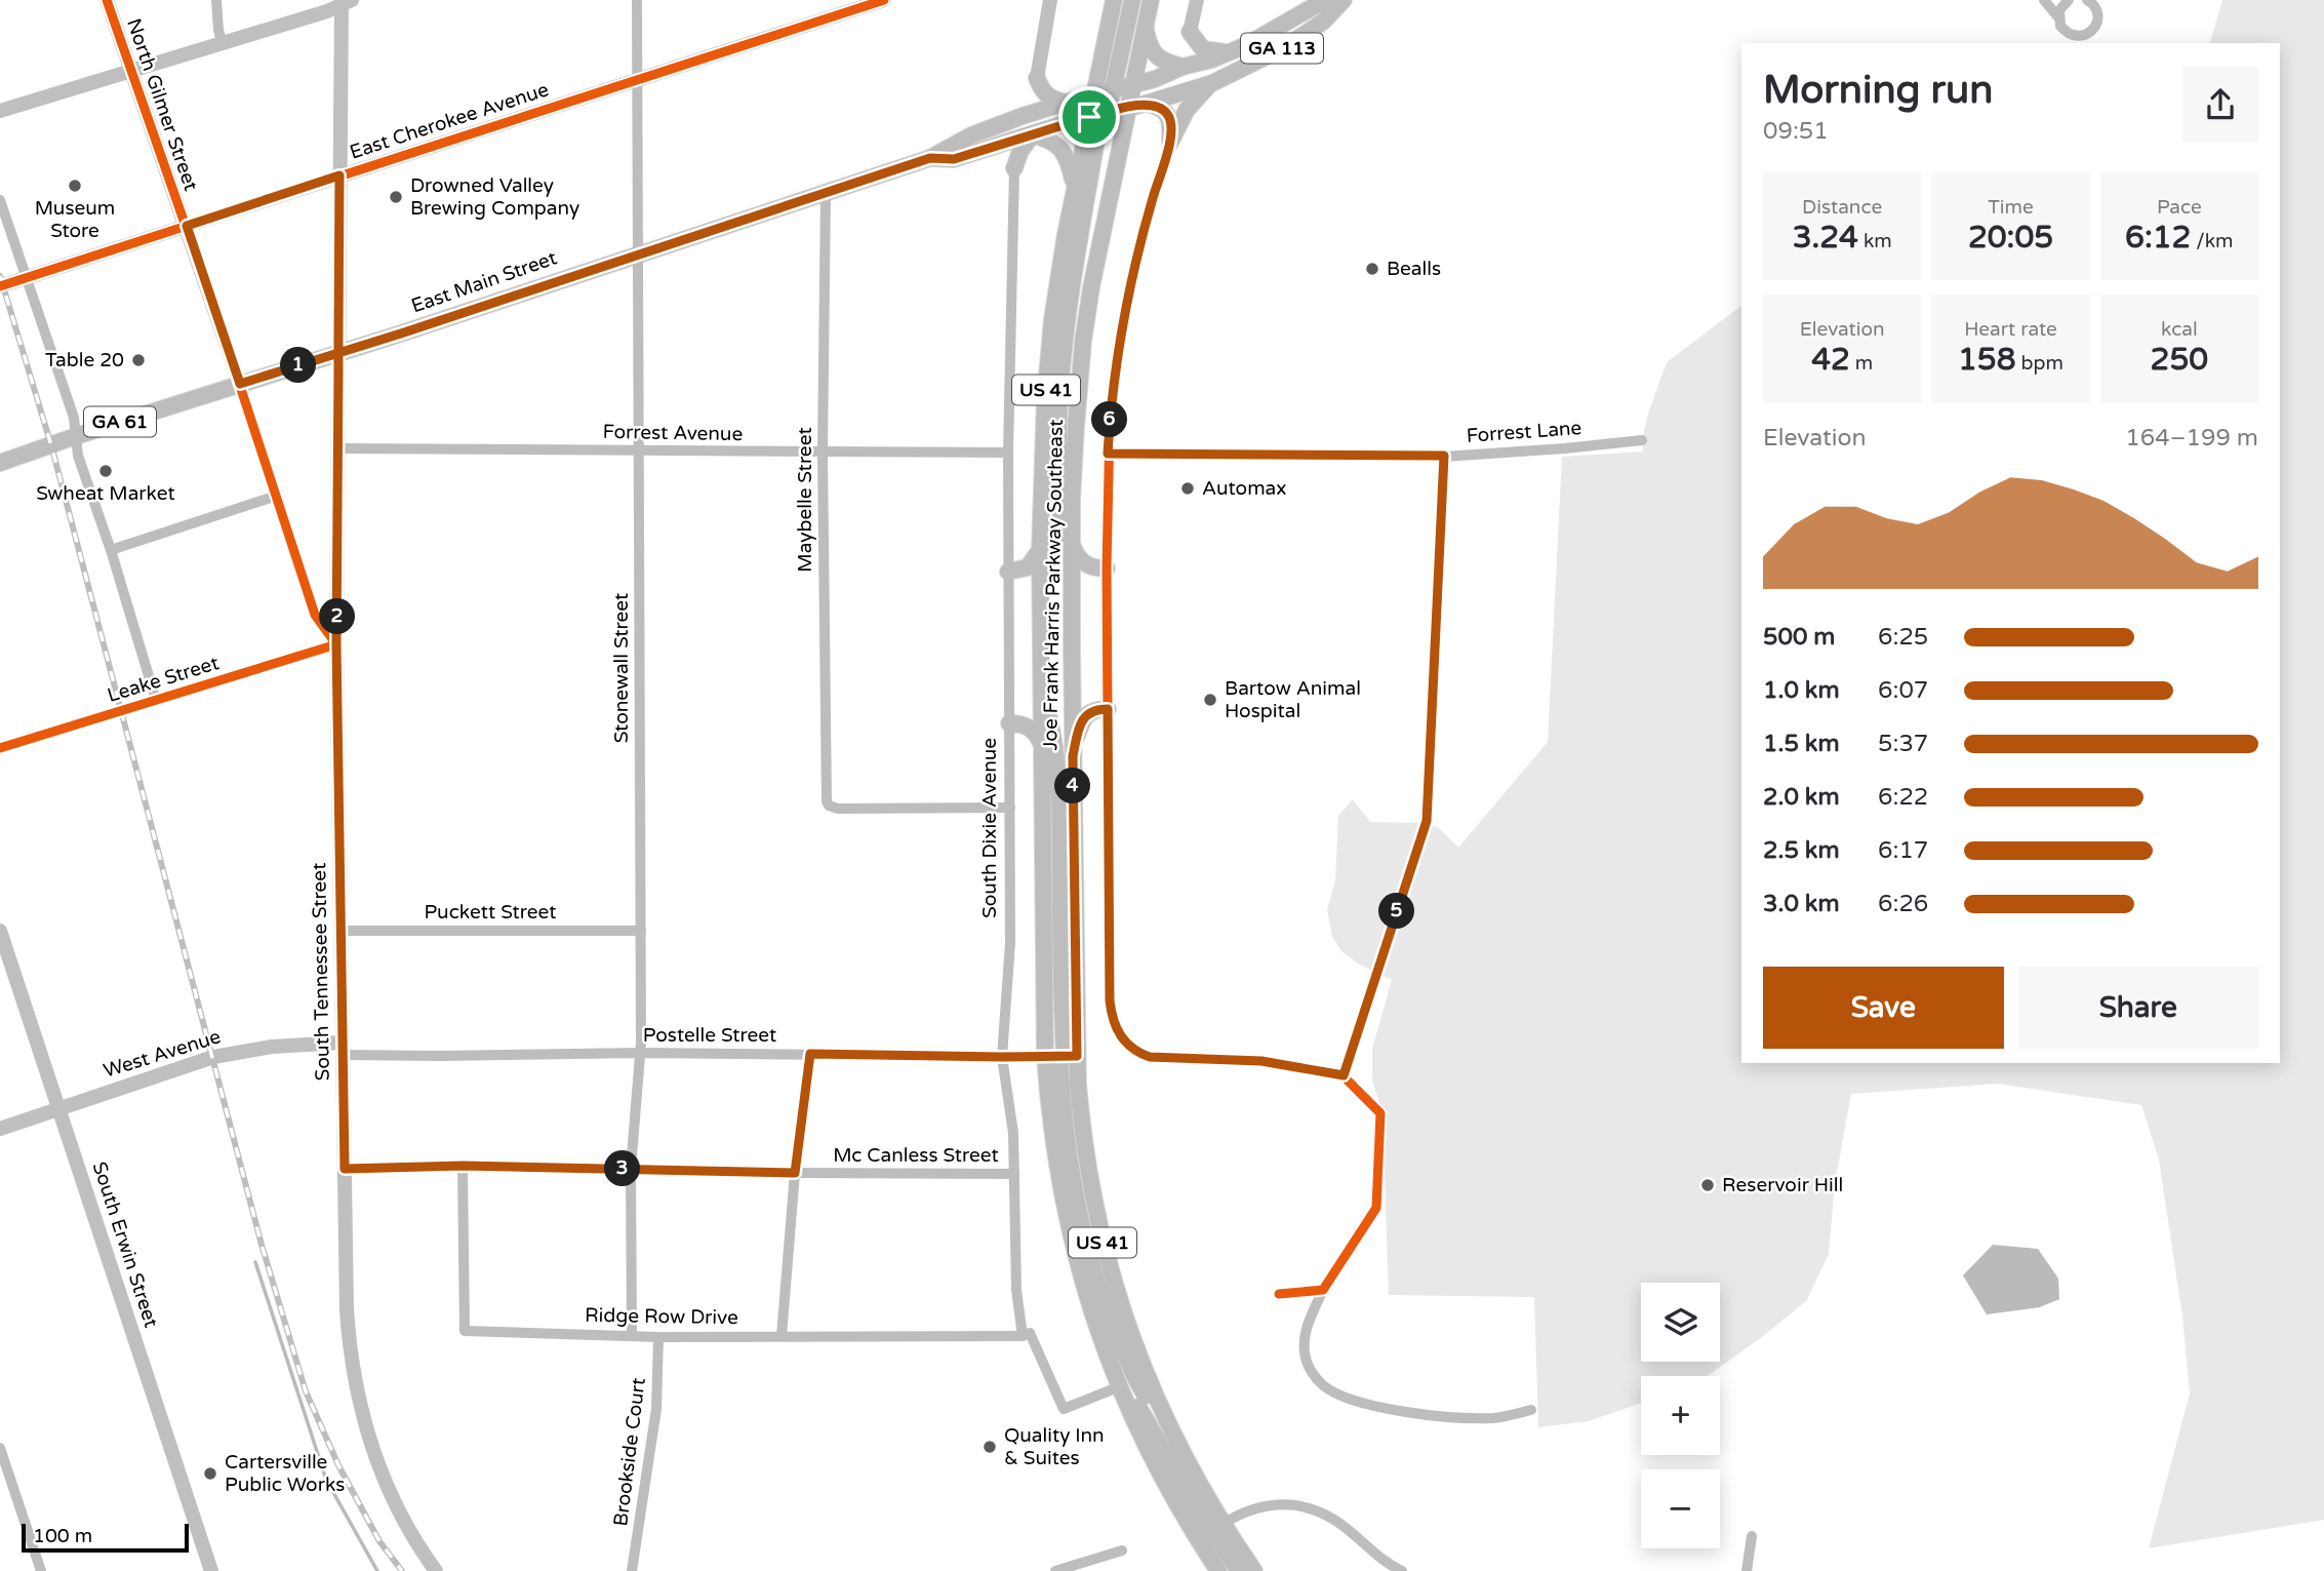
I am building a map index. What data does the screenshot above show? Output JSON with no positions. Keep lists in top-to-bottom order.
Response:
{
  "streets": {
    "main road": [
      "GA 113",
      "East Main Street",
      "US 41",
      "GA 61",
      "Joe Frank Harris Parkway Southeast"
    ],
    "street": [
      "North Gilmer Street",
      "East Cherokee Avenue",
      "Forrest Lane",
      "Forrest Avenue",
      "Maybelle Street",
      "Stonewall Street",
      "Leake Street",
      "South Dixie Avenue",
      "Puckett Street",
      "South Tennessee Street",
      "Postelle Street",
      "West Avenue",
      "Mc Canless Street",
      "South Erwin Street",
      "Ridge Row Drive",
      "Brookside Court"
    ]
  },
  "crossings": [
    ["North Gilmer Street", "East Cherokee Avenue"],
    ["North Gilmer Street", "East Main Street"],
    ["East Cherokee Avenue", "Stonewall Street"],
    ["East Cherokee Avenue", "South Tennessee Street"],
    ["East Main Street", "Maybelle Street"],
    ["East Main Street", "Joe Frank Harris Parkway Southeast"],
    ["East Main Street", "Stonewall Street"],
    ["East Main Street", "South Tennessee Street"],
    ["Forrest Avenue", "Maybelle Street"],
    ["Forrest Avenue", "Stonewall Street"],
    ["Forrest Avenue", "South Dixie Avenue"],
    ["Forrest Avenue", "South Tennessee Street"],
    ["Maybelle Street", "South Dixie Avenue"],
    ["Joe Frank Harris Parkway Southeast", "South Dixie Avenue"],
    ["Joe Frank Harris Parkway Southeast", "Postelle Street"],
    ["Stonewall Street", "Puckett Street"],
    ["Stonewall Street", "Postelle Street"],
    ["Stonewall Street", "Mc Canless Street"],
    ["Stonewall Street", "Ridge Row Drive"],
    ["Leake Street", "South Tennessee Street"],
    ["South Dixie Avenue", "Postelle Street"],
    ["South Dixie Avenue", "Mc Canless Street"],
    ["South Dixie Avenue", "Ridge Row Drive"],
    ["Puckett Street", "South Tennessee Street"],
    ["South Tennessee Street", "Postelle Street"],
    ["South Tennessee Street", "West Avenue"],
    ["South Tennessee Street", "Mc Canless Street"],
    ["Postelle Street", "West Avenue"],
    ["West Avenue", "South Erwin Street"],
    ["Mc Canless Street", "Ridge Row Drive"],
    ["Ridge Row Drive", "Brookside Court"]
  ],
  "places": [
    "Museum Store",
    "Drowned Valley Brewing Company",
    "Bealls",
    "Table 20",
    "Swheat Market",
    "Automax",
    "Bartow Animal Hospital",
    "Reservoir Hill",
    "Quality Inn & Suites",
    "Cartersville Public Works"
  ],
  "scale_bar": "100 m",
  "page": {
    "heading": ["Morning run", "09:51"],
    "stats": [
      ["Distance", "3.24 km"],
      ["Time", "20:05"],
      ["Pace", "6:12 /km"],
      ["Elevation", "42 m"],
      ["Heart rate", "158 bpm"],
      ["kcal", "250"]
    ],
    "pins": [
      "1",
      "6",
      "2",
      "4",
      "5",
      "3"
    ],
    "chart": ["Elevation", "164–199 m"],
    "list": [
      {
        "name": "500 m",
        "note": "6:25"
      },
      {
        "name": "1.0 km",
        "note": "6:07"
      },
      {
        "name": "1.5 km",
        "note": "5:37"
      },
      {
        "name": "2.0 km",
        "note": "6:22"
      },
      {
        "name": "2.5 km",
        "note": "6:17"
      },
      {
        "name": "3.0 km",
        "note": "6:26"
      }
    ],
    "buttons": ["Save", "Share"],
    "map_buttons": ["+", "−"],
    "scale": "100 m"
  }
}
